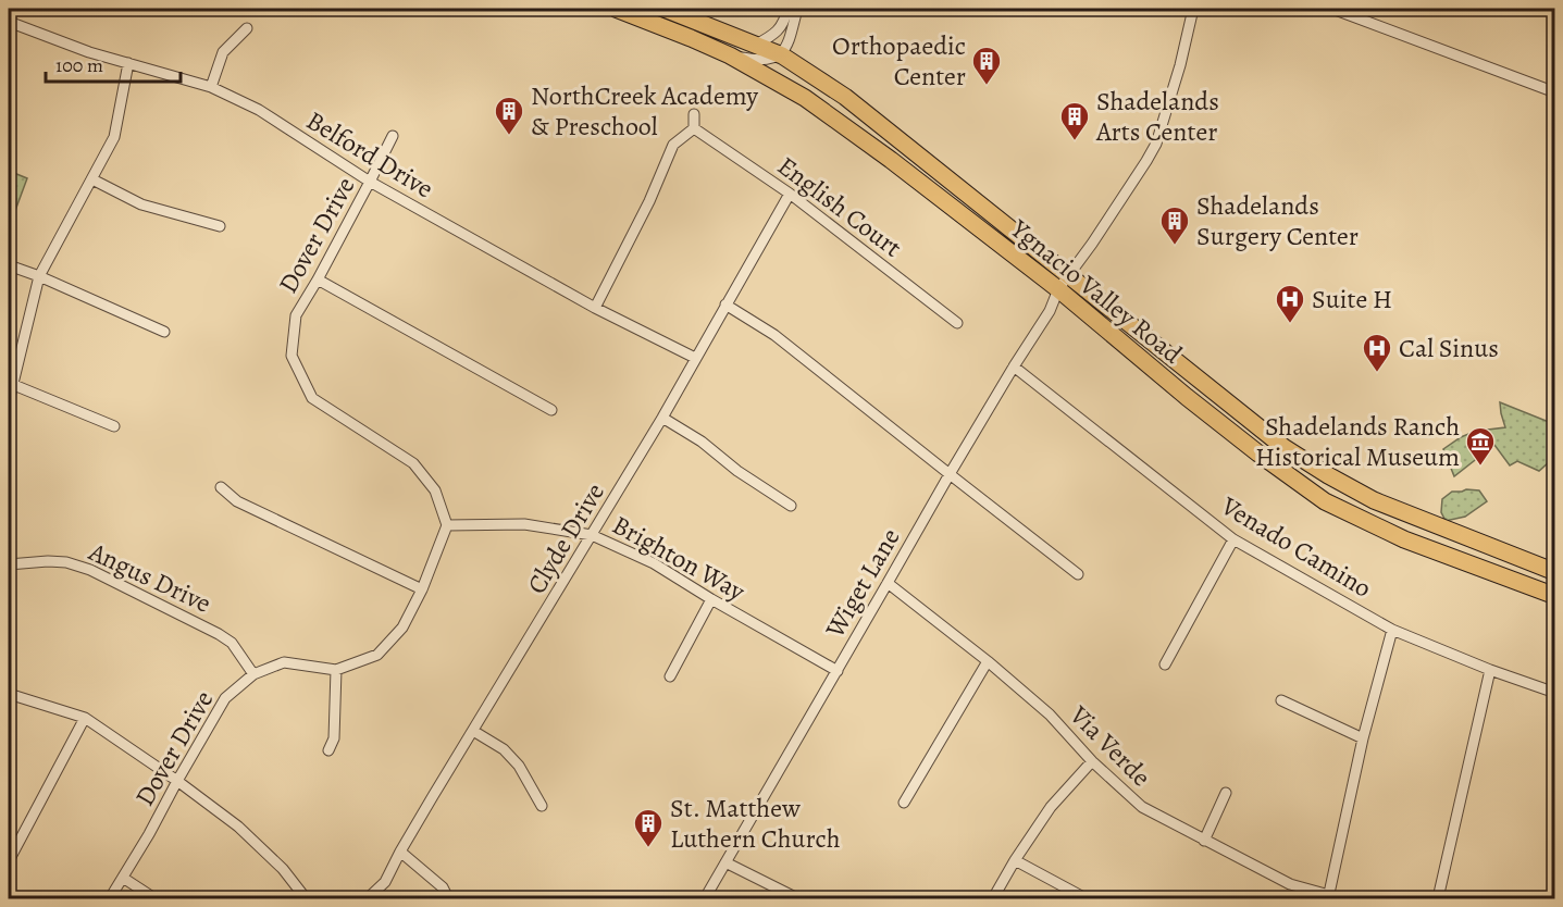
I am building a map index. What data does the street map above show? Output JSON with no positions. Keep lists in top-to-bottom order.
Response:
{
  "streets": {
    "highway": ["Ygnacio Valley Road"],
    "street": [
      "Belford Drive",
      "English Court",
      "Dover Drive",
      "Clyde Drive",
      "Venado Camino",
      "Brighton Way",
      "Angus Drive",
      "Wiget Lane",
      "Via Verde"
    ]
  },
  "crossings": [
    ["Belford Drive", "Dover Drive"],
    ["Belford Drive", "Clyde Drive"],
    ["English Court", "Clyde Drive"],
    ["Dover Drive", "Brighton Way"],
    ["Dover Drive", "Angus Drive"],
    ["Ygnacio Valley Road", "Wiget Lane"],
    ["Clyde Drive", "Brighton Way"],
    ["Venado Camino", "Wiget Lane"],
    ["Brighton Way", "Wiget Lane"],
    ["Wiget Lane", "Via Verde"]
  ],
  "places": {
    "building": [
      "Orthopaedic Center",
      "NorthCreek Academy & Preschool",
      "Shadelands Arts Center",
      "Shadelands Surgery Center",
      "St. Matthew Luthern Church"
    ],
    "hospital": ["Suite H", "Cal Sinus"],
    "museum": ["Shadelands Ranch Historical Museum"]
  },
  "scale_bar": "100 m"
}
